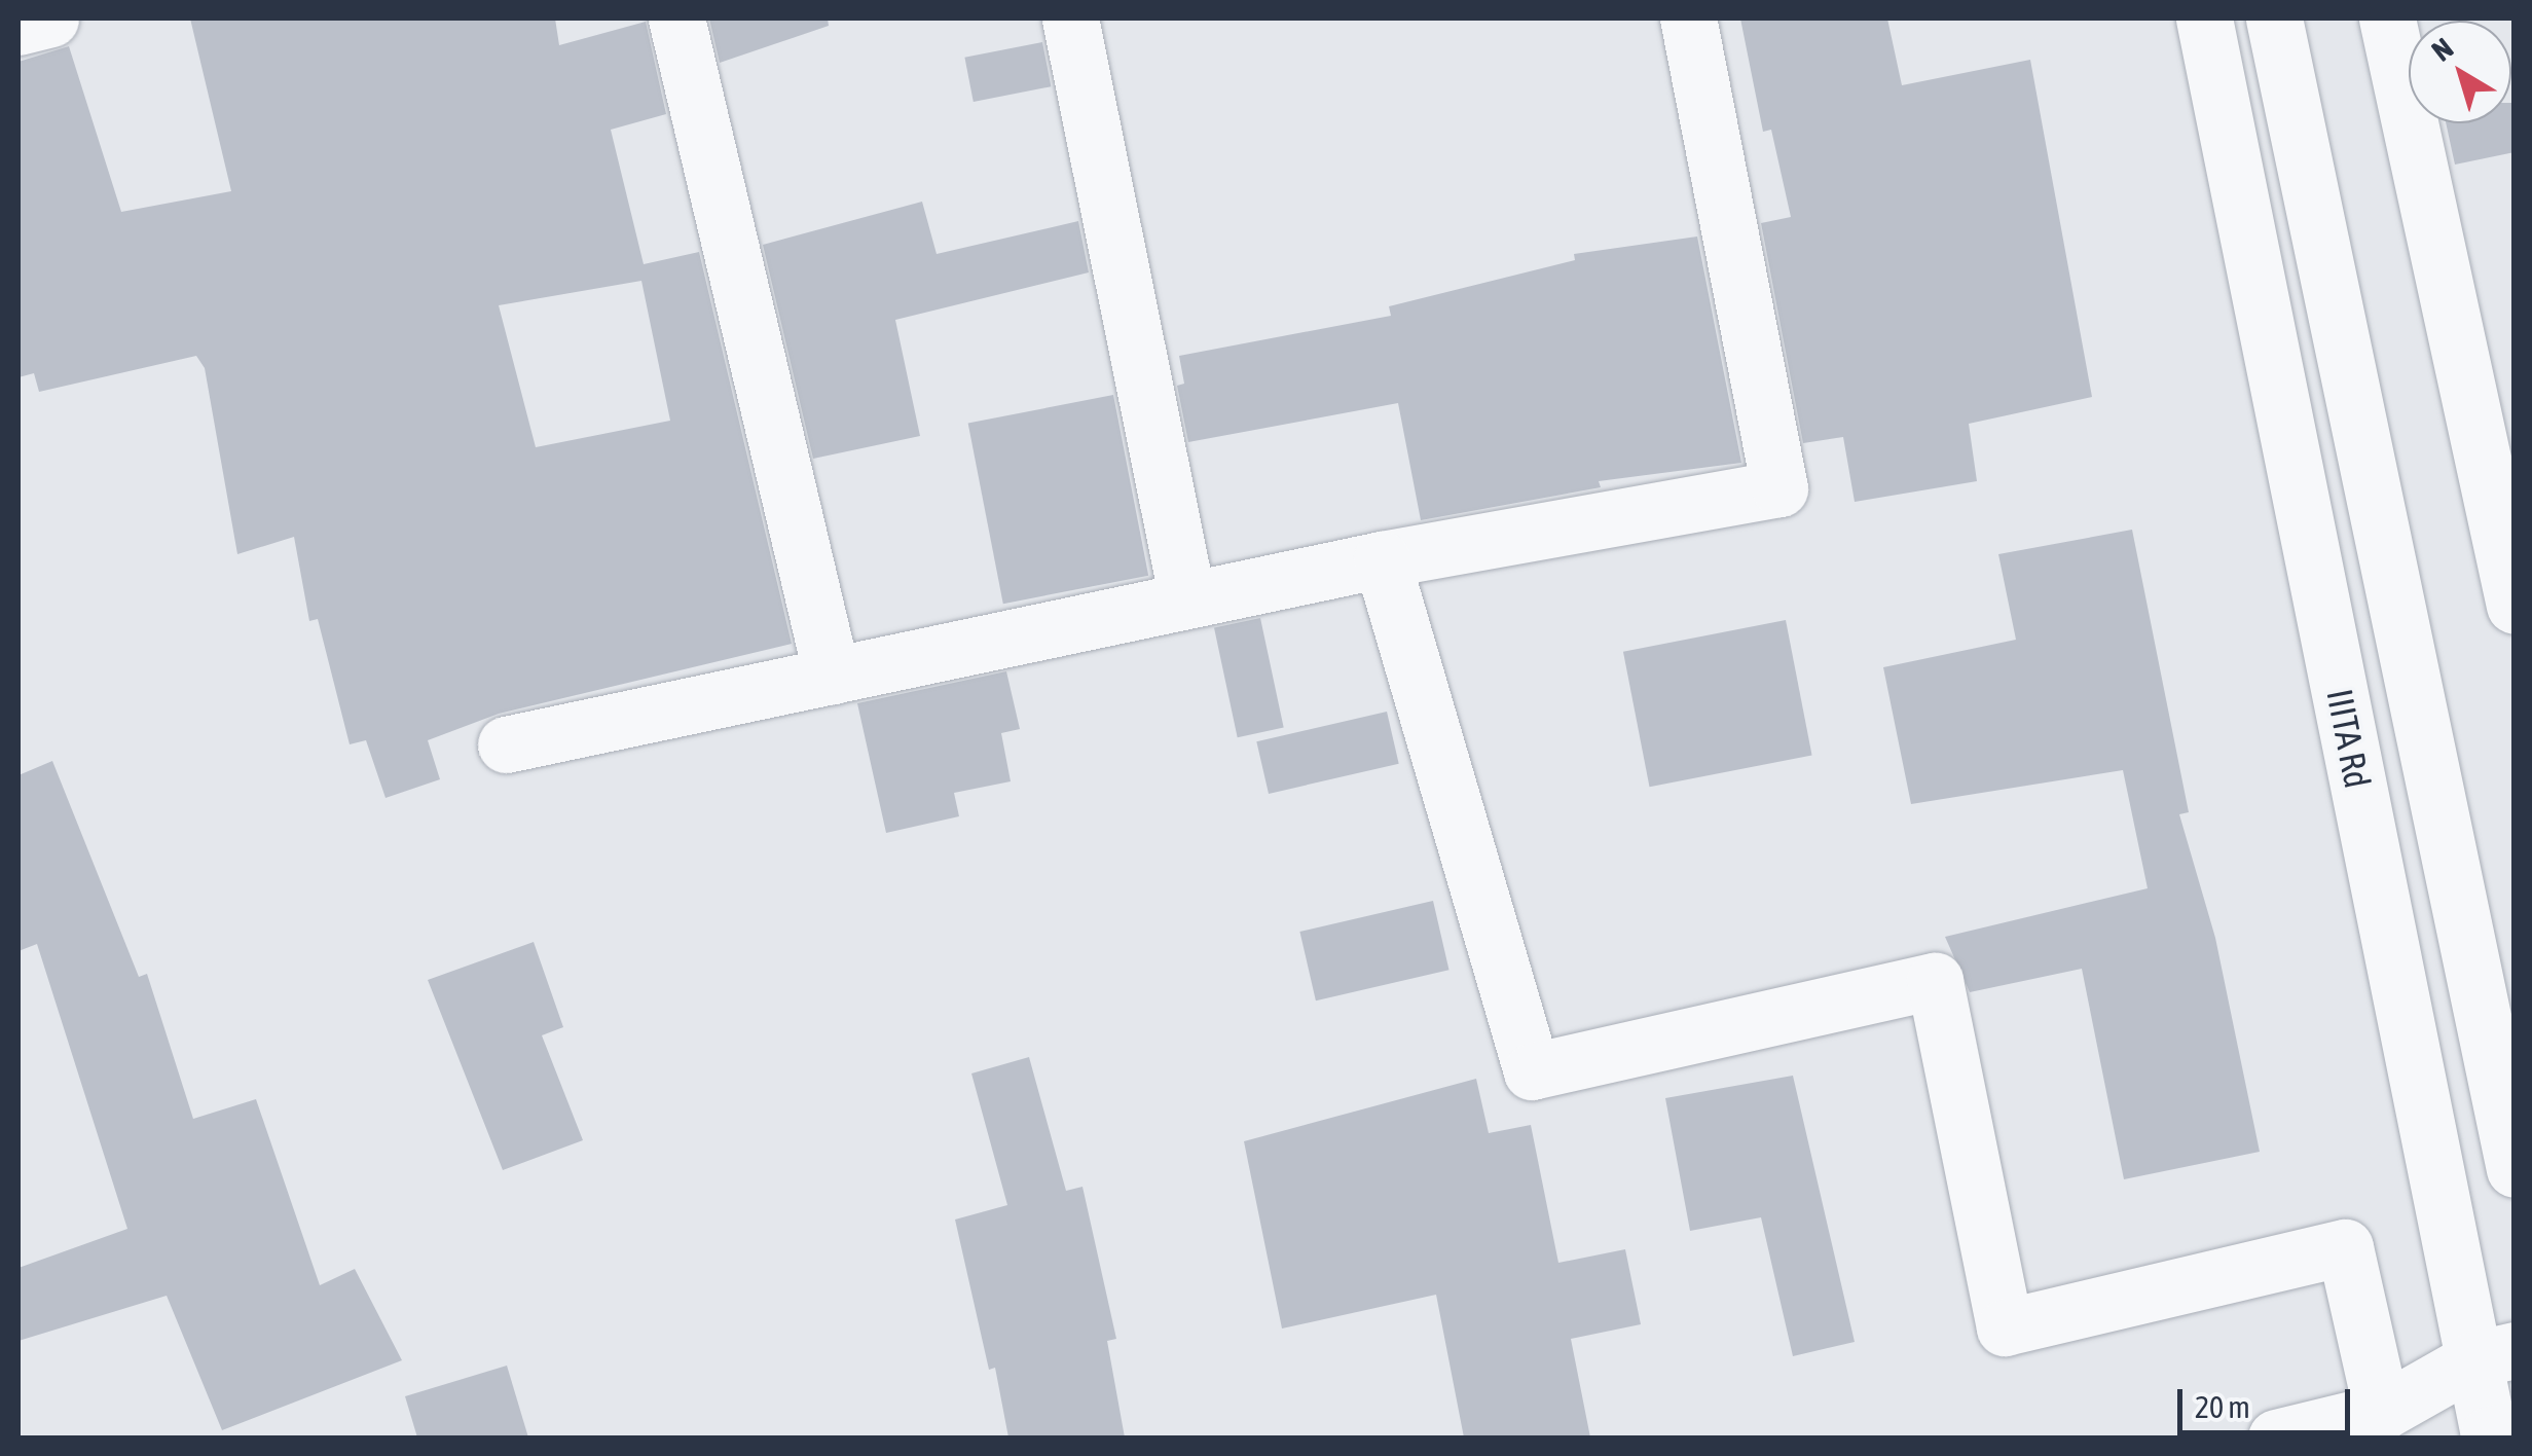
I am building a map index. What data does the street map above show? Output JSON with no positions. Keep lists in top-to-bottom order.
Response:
{
  "streets": {
    "street": ["IIITA Rd"]
  },
  "scale_bar": "20 m",
  "north": "top left"
}
